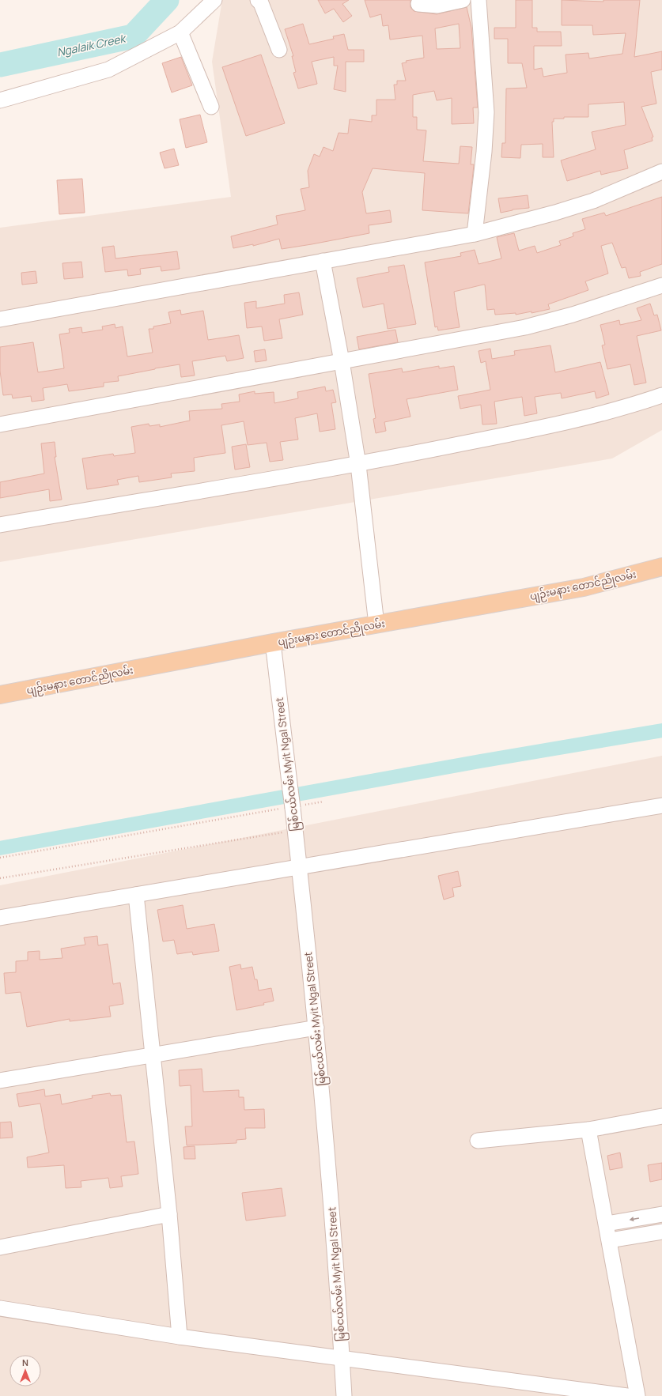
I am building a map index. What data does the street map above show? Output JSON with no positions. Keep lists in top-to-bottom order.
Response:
{
  "streets": {
    "main road": ["ပျဉ်းမနား တောင်ညိုလမ်း"],
    "street": ["မြစ်ငယ်လမ်း Myit Ngal Street"]
  },
  "crossings": [
    ["ပျဉ်းမနား တောင်ညိုလမ်း", "မြစ်ငယ်လမ်း Myit Ngal Street"]
  ],
  "water": ["Ngalaik Creek"],
  "north": "top"
}
